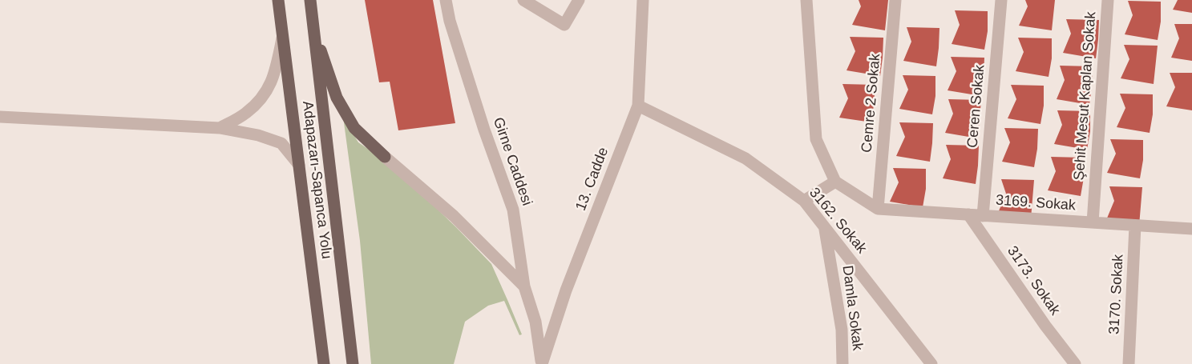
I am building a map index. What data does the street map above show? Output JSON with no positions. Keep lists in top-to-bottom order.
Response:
{
  "streets": {
    "main road": ["Adapazarı-Sapanca Yolu"],
    "street": [
      "Şehit Mesut Kaplan Sokak",
      "Cemre 2 Sokak",
      "Ceren Sokak",
      "Girne Caddesi",
      "13. Cadde",
      "3169. Sokak",
      "3162. Sokak",
      "3173. Sokak",
      "3170. Sokak",
      "Damla Sokak"
    ]
  },
  "crossings": [
    ["Şehit Mesut Kaplan Sokak", "3169. Sokak"],
    ["Cemre 2 Sokak", "3169. Sokak"],
    ["Ceren Sokak", "3169. Sokak"],
    ["Girne Caddesi", "13. Cadde"],
    ["13. Cadde", "3162. Sokak"],
    ["3169. Sokak", "3173. Sokak"],
    ["3169. Sokak", "3170. Sokak"],
    ["3162. Sokak", "Damla Sokak"]
  ]
}
